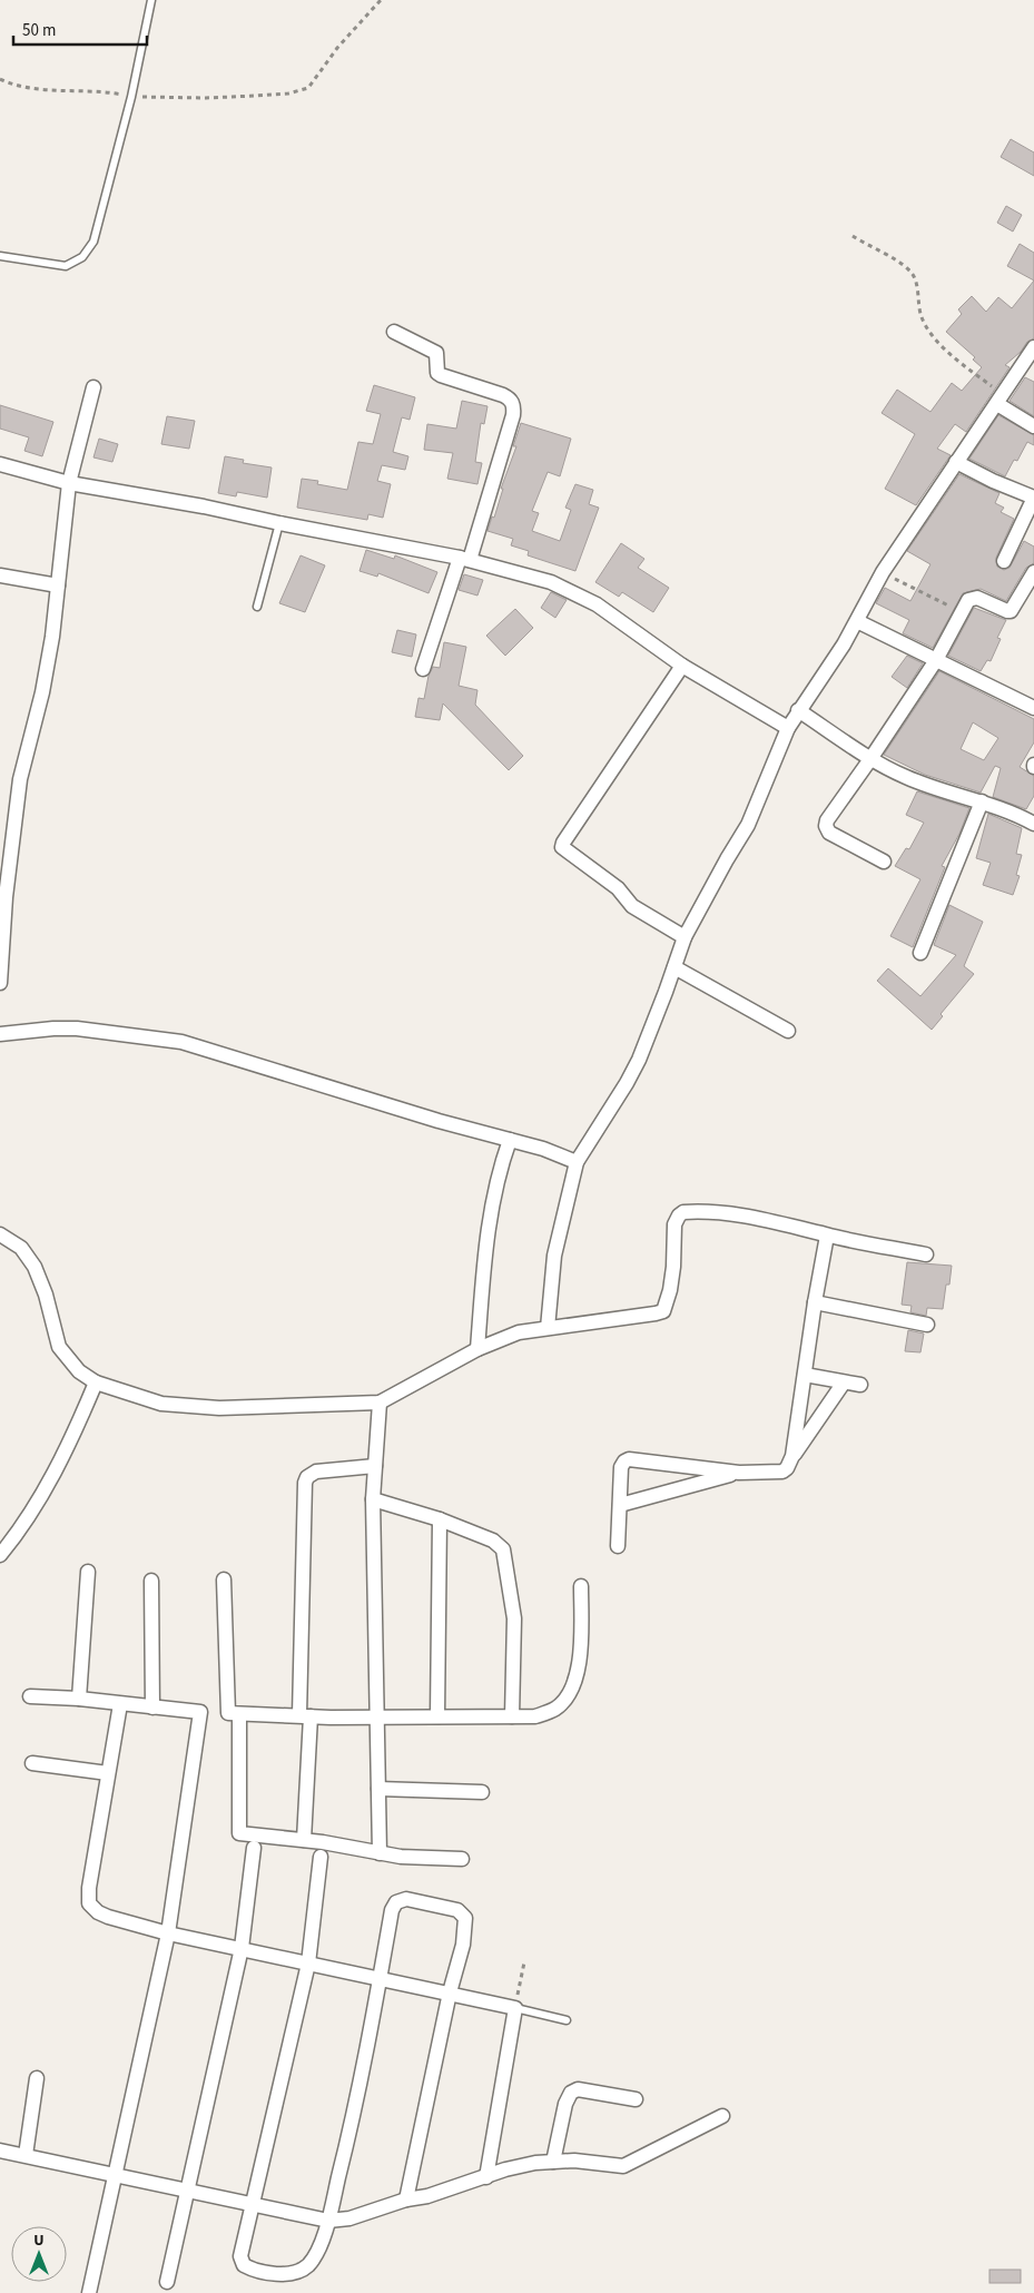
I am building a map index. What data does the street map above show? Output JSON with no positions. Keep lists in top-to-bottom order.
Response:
{
  "scale_bar": "50 m",
  "north": "top"
}
